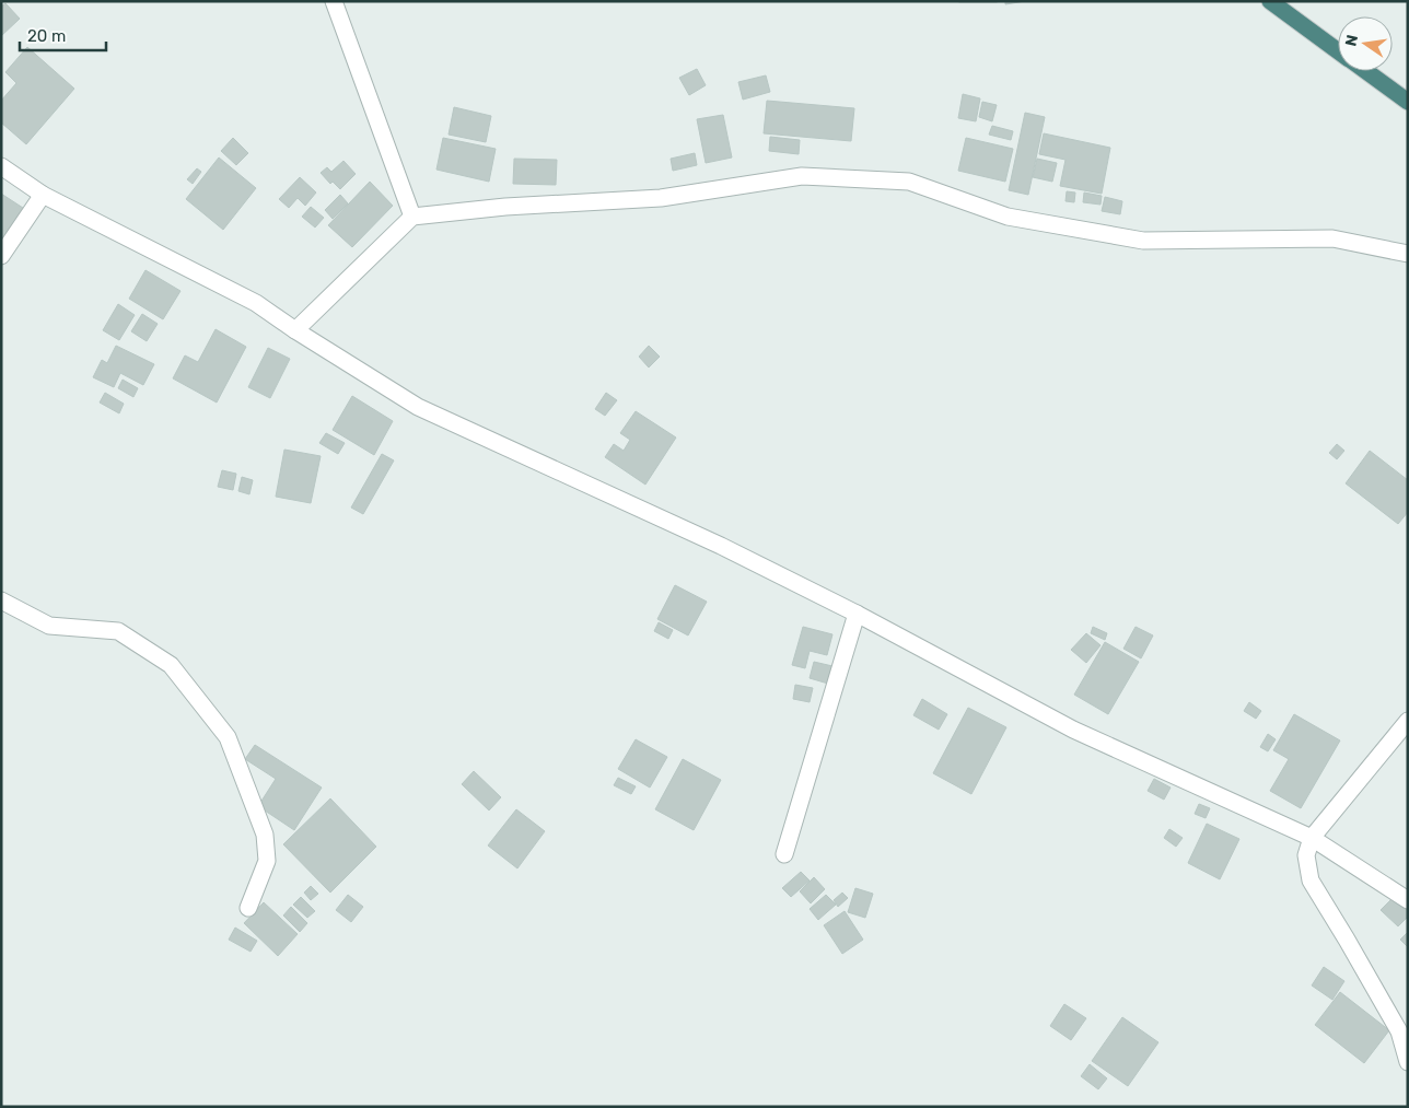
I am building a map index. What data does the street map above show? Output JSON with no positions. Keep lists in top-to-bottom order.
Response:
{
  "scale_bar": "20 m",
  "north": "left"
}
